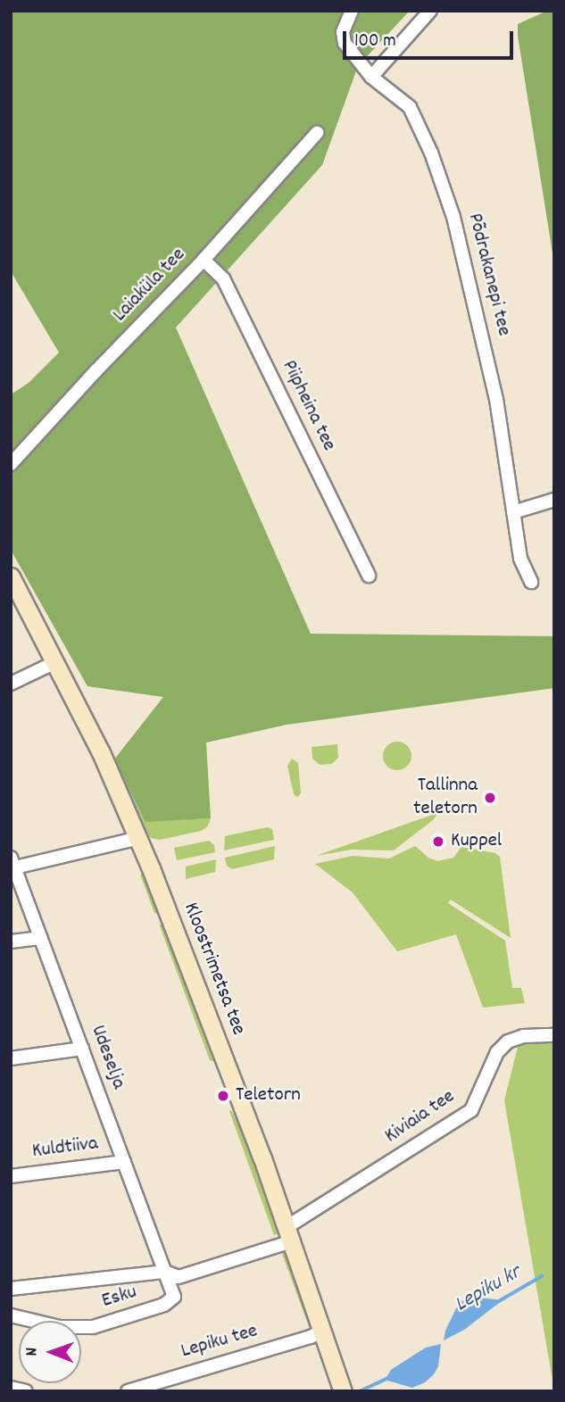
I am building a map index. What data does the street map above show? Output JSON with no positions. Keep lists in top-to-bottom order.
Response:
{
  "streets": {
    "main road": ["Kloostrimetsa tee"],
    "street": [
      "Põdrakanepi tee",
      "Laiaküla tee",
      "Piipheina tee",
      "Udeselja",
      "Kiviaia tee",
      "Kuldtiiva",
      "Esku",
      "Lepiku tee"
    ]
  },
  "crossings": [
    ["Laiaküla tee", "Piipheina tee"],
    ["Kloostrimetsa tee", "Kiviaia tee"],
    ["Kloostrimetsa tee", "Esku"],
    ["Kloostrimetsa tee", "Lepiku tee"],
    ["Udeselja", "Kuldtiiva"],
    ["Udeselja", "Esku"],
    ["Kiviaia tee", "Esku"]
  ],
  "water": ["Lepiku kr"],
  "places": ["Tallinna teletorn", "Kuppel", "Teletorn"],
  "scale_bar": "100 m",
  "north": "left"
}
